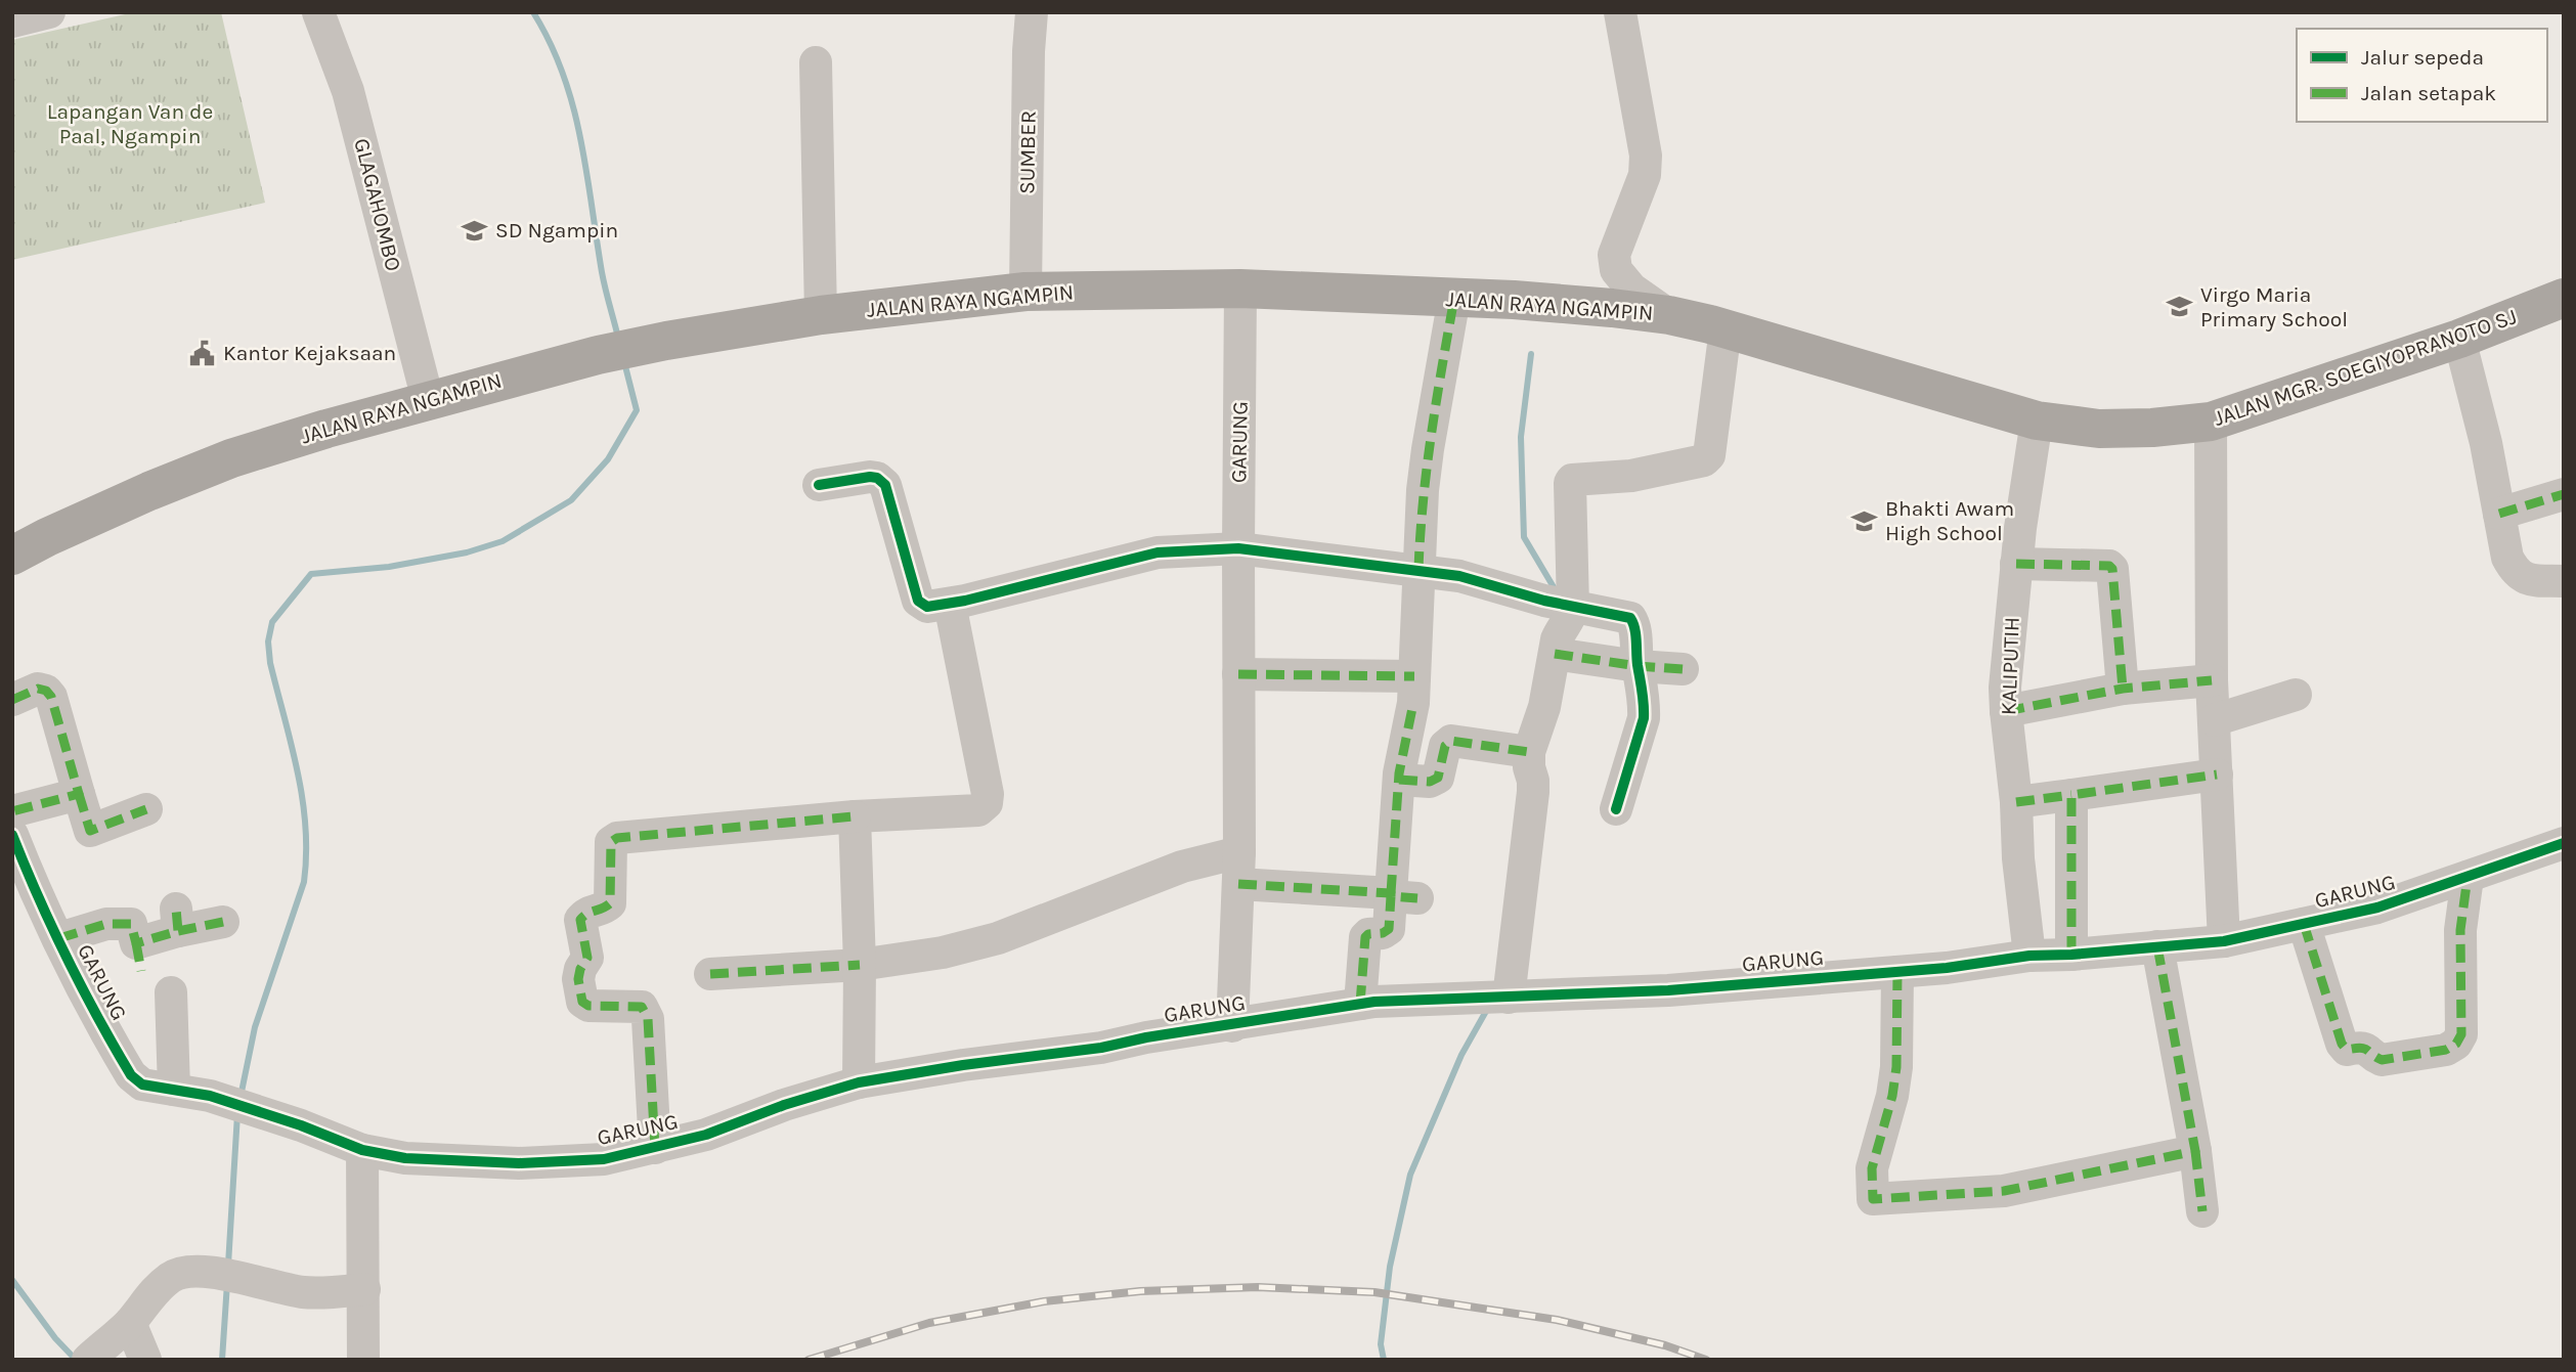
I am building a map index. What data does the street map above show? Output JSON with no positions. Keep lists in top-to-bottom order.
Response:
{
  "streets": {
    "main road": ["JALAN RAYA NGAMPIN", "JALAN MGR. SOEGIYOPRANOTO SJ"],
    "street": [
      "SUMBER",
      "GLAGAHOMBO",
      "GARUNG",
      "KALIPUTIH"
    ]
  },
  "crossings": [
    ["SUMBER", "JALAN RAYA NGAMPIN"],
    ["GLAGAHOMBO", "JALAN RAYA NGAMPIN"],
    ["JALAN RAYA NGAMPIN", "JALAN MGR. SOEGIYOPRANOTO SJ"],
    ["JALAN RAYA NGAMPIN", "GARUNG"],
    ["JALAN RAYA NGAMPIN", "KALIPUTIH"],
    ["JALAN MGR. SOEGIYOPRANOTO SJ", "KALIPUTIH"],
    ["GARUNG", "KALIPUTIH"]
  ],
  "parks": ["Lapangan Van de Paal, Ngampin"],
  "places": {
    "school or university": ["SD Ngampin", "Virgo Maria Primary School", "Bhakti Awam High School"],
    "public building": ["Kantor Kejaksaan"]
  },
  "legend": ["Jalur sepeda", "Jalan setapak"]
}
